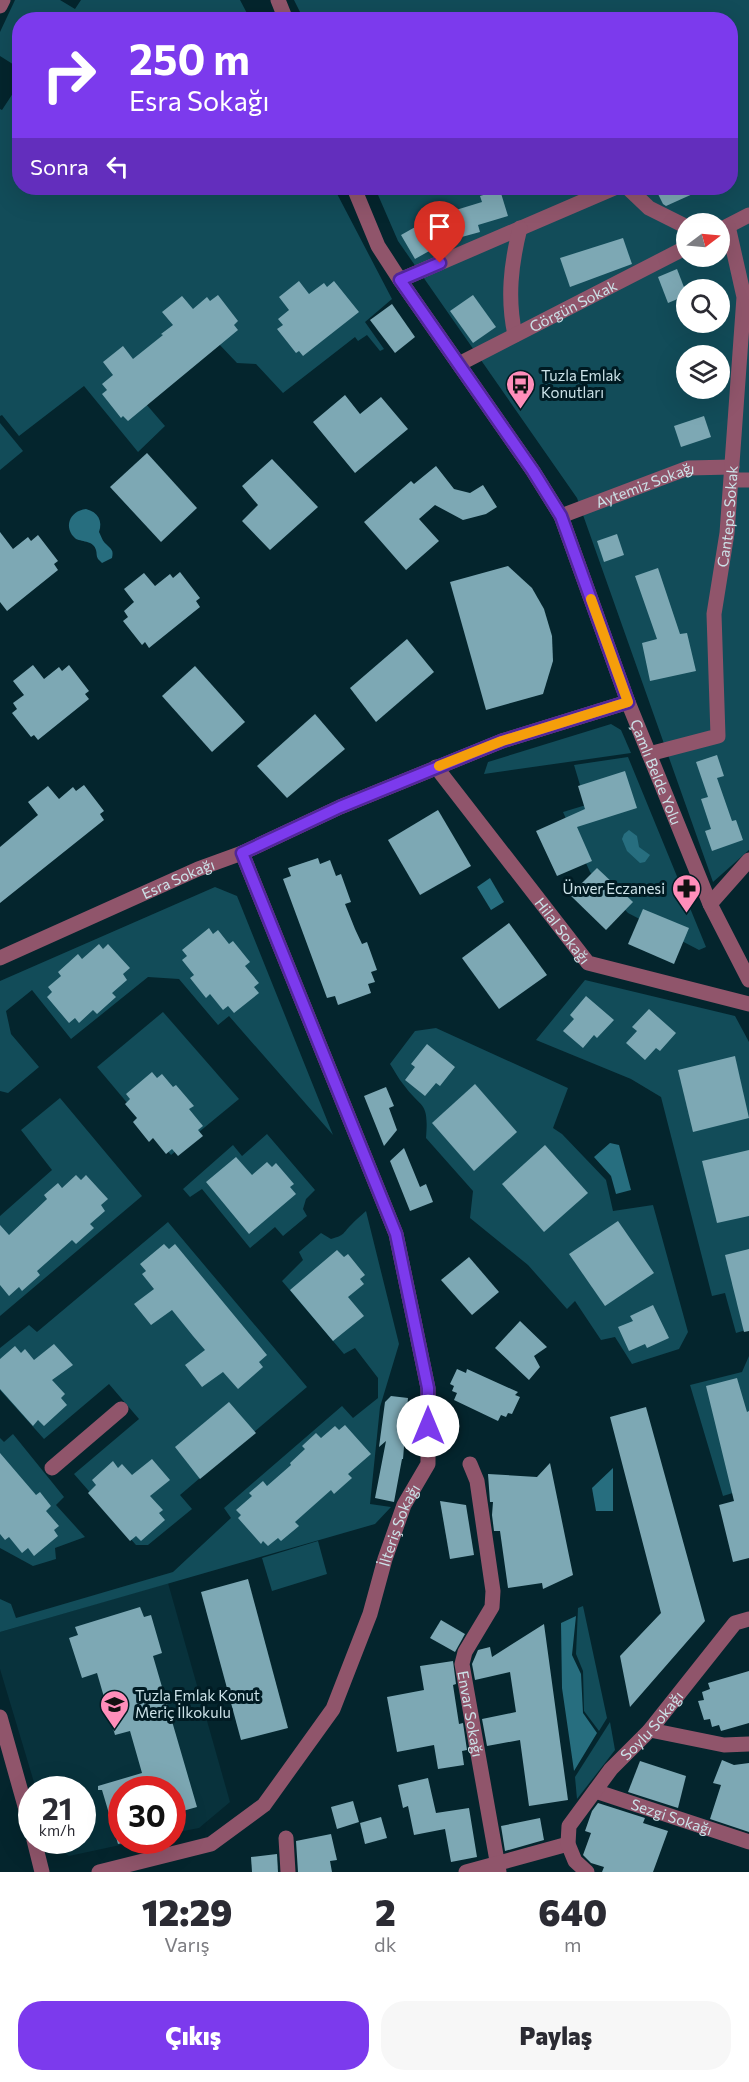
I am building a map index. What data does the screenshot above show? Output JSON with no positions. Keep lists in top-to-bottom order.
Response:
{
  "streets": {
    "street": [
      "Görgün Sokak",
      "Aytemiz Sokağı",
      "Cantepe Sokak",
      "Çamlı Belde Yolu",
      "Esra Sokağı",
      "Hilal Sokağı",
      "İlteriş Sokağı",
      "Envar Sokağı",
      "Soylu Sokağı",
      "Sezgi Sokağı"
    ]
  },
  "crossings": [
    ["Görgün Sokak", "Çamlı Belde Yolu"],
    ["Aytemiz Sokağı", "Cantepe Sokak"],
    ["Aytemiz Sokağı", "Çamlı Belde Yolu"],
    ["Cantepe Sokak", "Çamlı Belde Yolu"],
    ["Çamlı Belde Yolu", "Esra Sokağı"],
    ["Esra Sokağı", "Hilal Sokağı"],
    ["Esra Sokağı", "İlteriş Sokağı"],
    ["Soylu Sokağı", "Sezgi Sokağı"]
  ],
  "places": {
    "bus stop": ["Tuzla Emlak Konutları"],
    "pharmacy": ["Ünver Eczanesi"],
    "school or university": ["Tuzla Emlak Konut Meriç İlkokulu"]
  },
  "north": "right",
  "page": {
    "turn": ["250 m", "Esra Sokağı"],
    "then": "Sonra",
    "speed": "21 km/h",
    "limit": "30",
    "eta": [
      "12:29",
      "Varış",
      "2",
      "dk",
      "640",
      "m"
    ],
    "buttons": ["Çıkış", "Paylaş"]
  }
}
